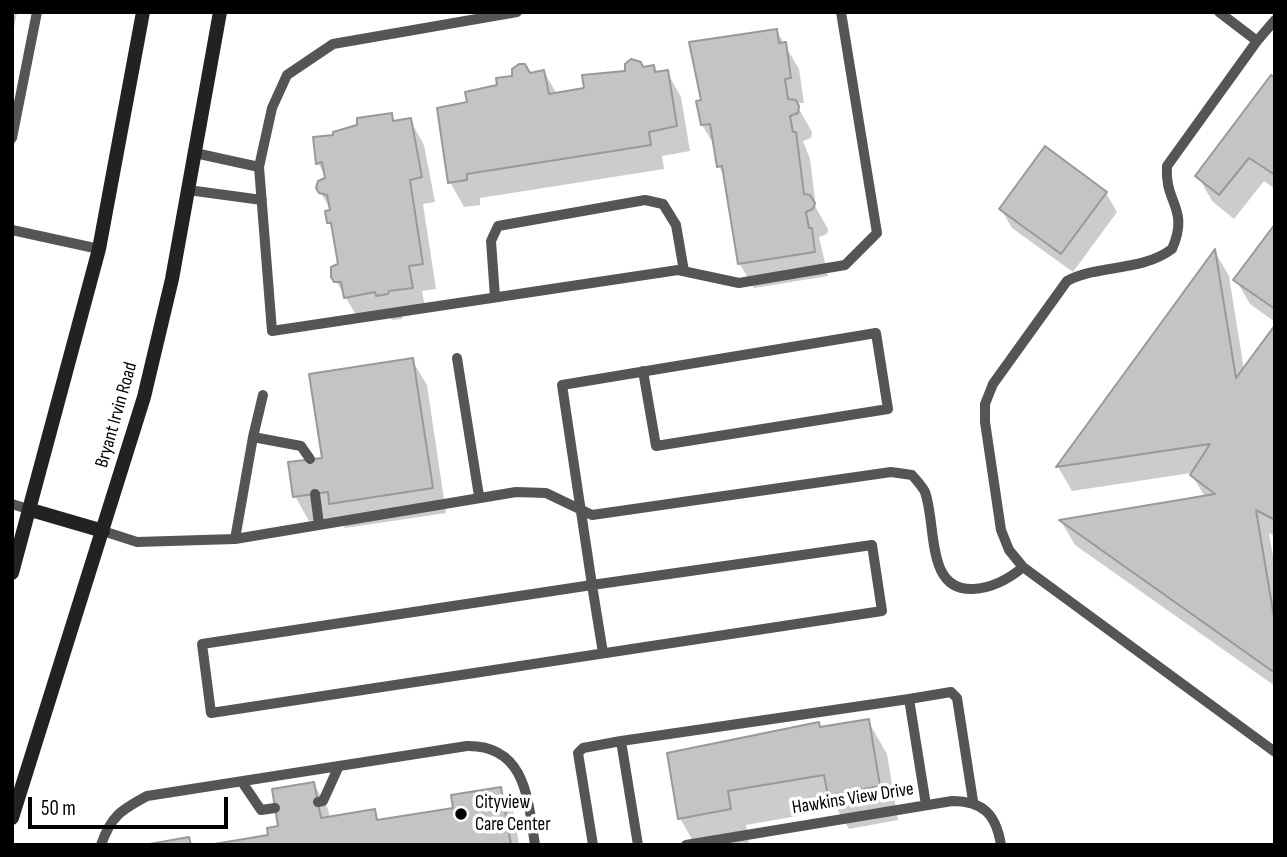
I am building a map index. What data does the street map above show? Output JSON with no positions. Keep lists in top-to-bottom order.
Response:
{
  "streets": {
    "main road": ["Bryant Irvin Road"],
    "lane": ["Hawkins View Drive"]
  },
  "places": ["Cityview Care Center"],
  "scale_bar": "50 m"
}
